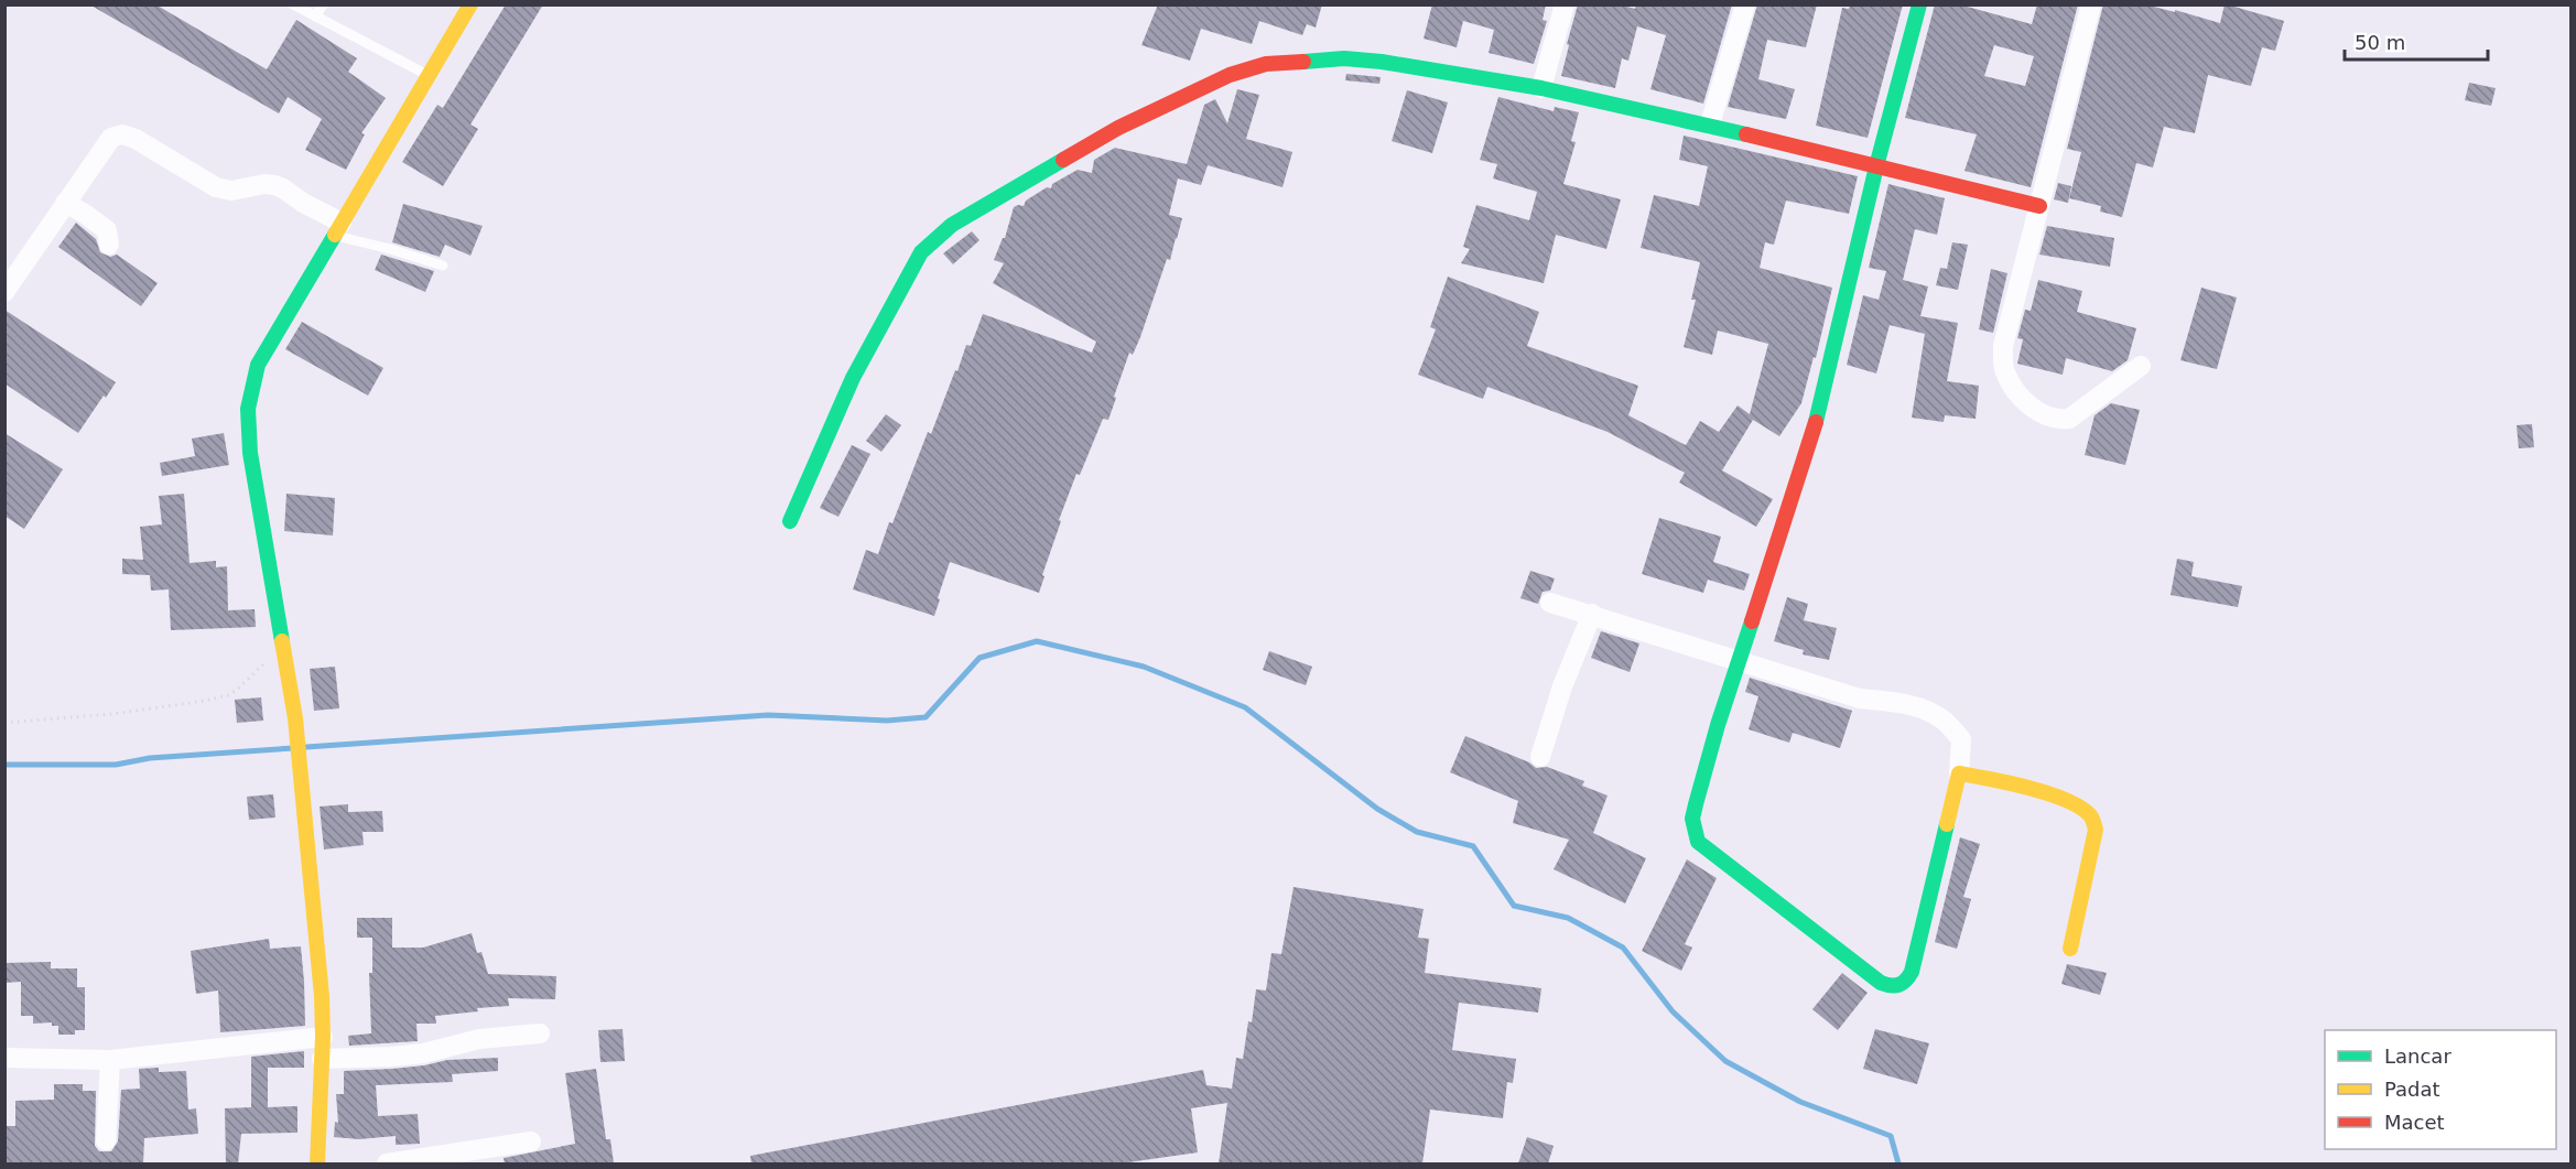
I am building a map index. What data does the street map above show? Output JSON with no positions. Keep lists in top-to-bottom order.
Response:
{
  "legend": ["Lancar", "Padat", "Macet"],
  "scale_bar": "50 m"
}
